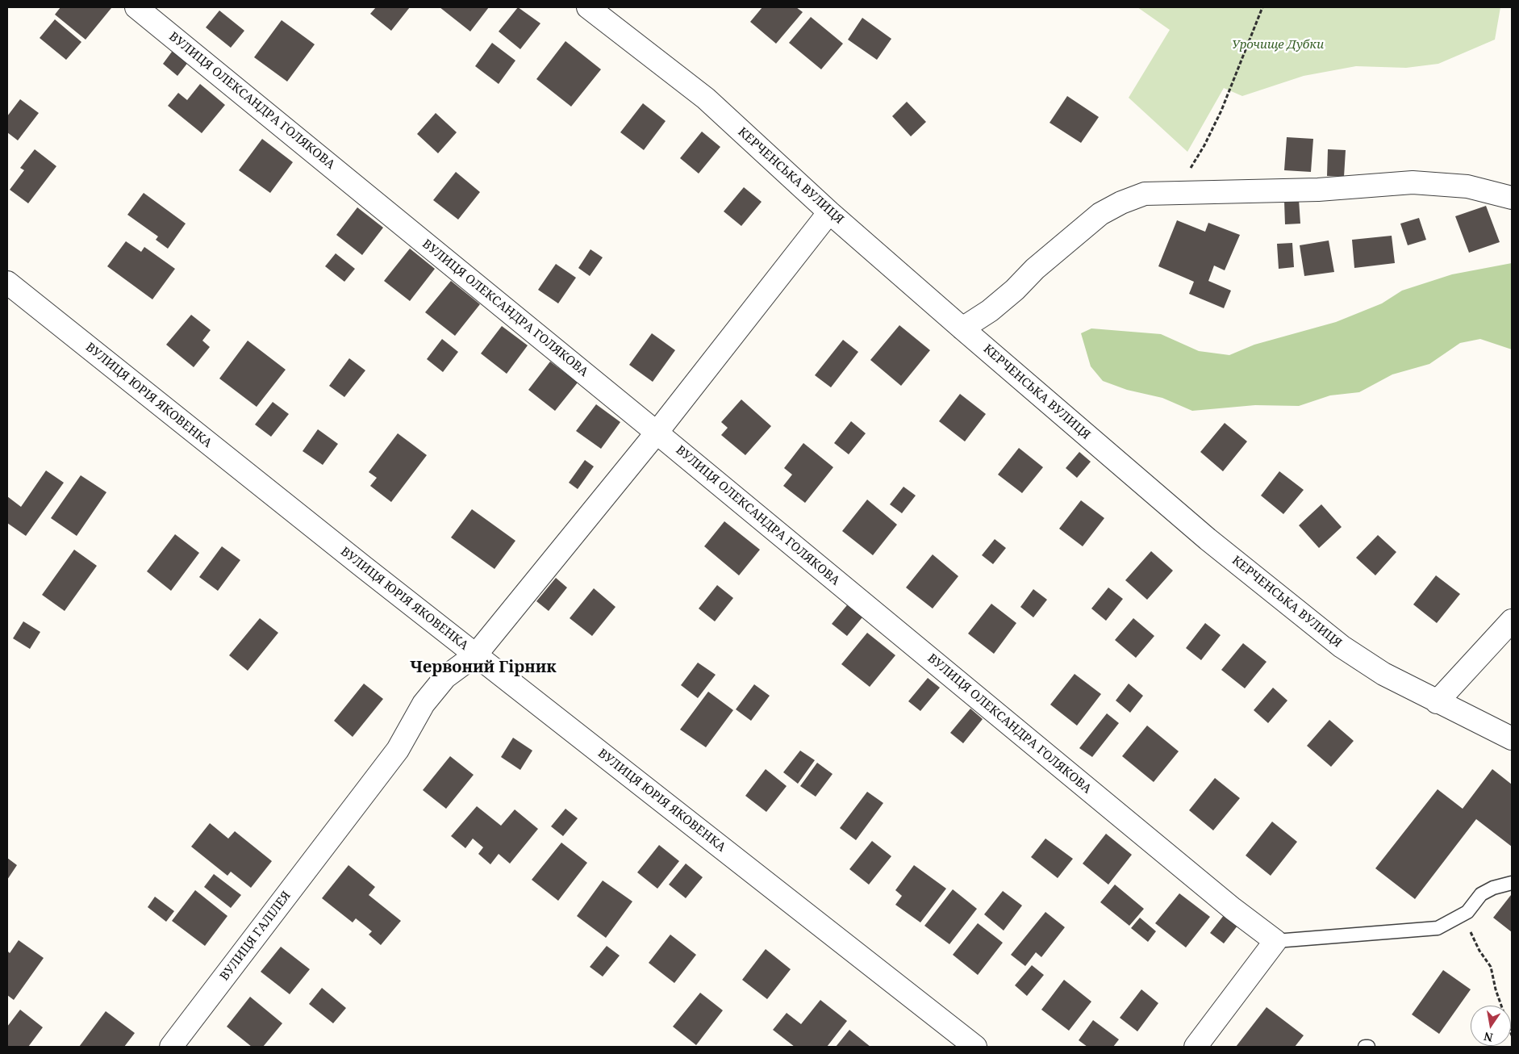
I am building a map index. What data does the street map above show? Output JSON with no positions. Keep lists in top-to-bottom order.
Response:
{
  "streets": {
    "street": [
      "ВУЛИЦЯ ОЛЕКСАНДРА ГОЛЯКОВА",
      "КЕРЧЕНСЬКА ВУЛИЦЯ",
      "ВУЛИЦЯ ЮРІЯ ЯКОВЕНКА",
      "ВУЛИЦЯ ГАЛІЛЕЯ"
    ]
  },
  "crossings": [
    ["ВУЛИЦЯ ОЛЕКСАНДРА ГОЛЯКОВА", "ВУЛИЦЯ ГАЛІЛЕЯ"],
    ["КЕРЧЕНСЬКА ВУЛИЦЯ", "ВУЛИЦЯ ГАЛІЛЕЯ"],
    ["ВУЛИЦЯ ЮРІЯ ЯКОВЕНКА", "ВУЛИЦЯ ГАЛІЛЕЯ"]
  ],
  "districts": ["Червоний Гірник"],
  "parks": ["Урочище Дубки"],
  "north": "bottom"
}
